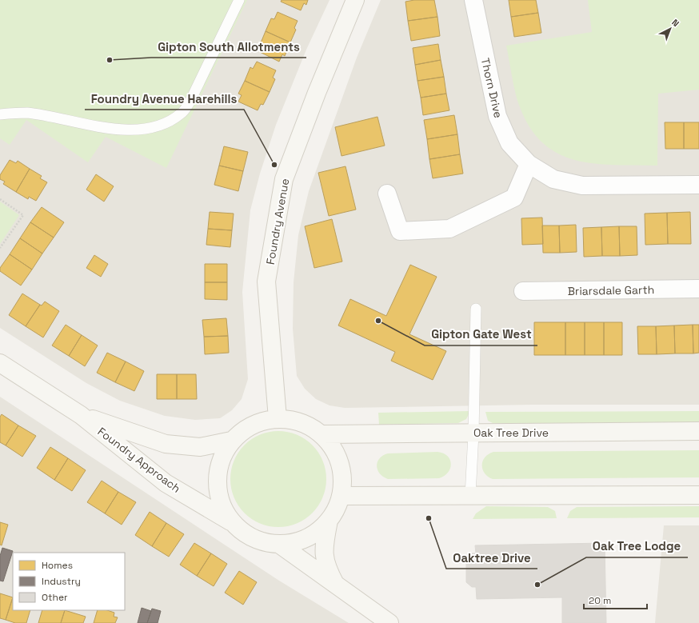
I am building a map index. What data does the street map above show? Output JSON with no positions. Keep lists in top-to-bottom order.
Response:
{
  "streets": {
    "street": [
      "Thorn Drive",
      "Foundry Avenue",
      "Briarsdale Garth",
      "Oak Tree Drive",
      "Foundry Approach"
    ]
  },
  "crossings": [
    ["Foundry Avenue", "Foundry Approach"],
    ["Oak Tree Drive", "Foundry Approach"]
  ],
  "places": [
    "Gipton South Allotments",
    "Foundry Avenue Harehills",
    "Gipton Gate West",
    "Oaktree Drive",
    "Oak Tree Lodge"
  ],
  "legend": ["Homes", "Industry", "Other"],
  "scale_bar": "20 m",
  "north": "top right"
}
